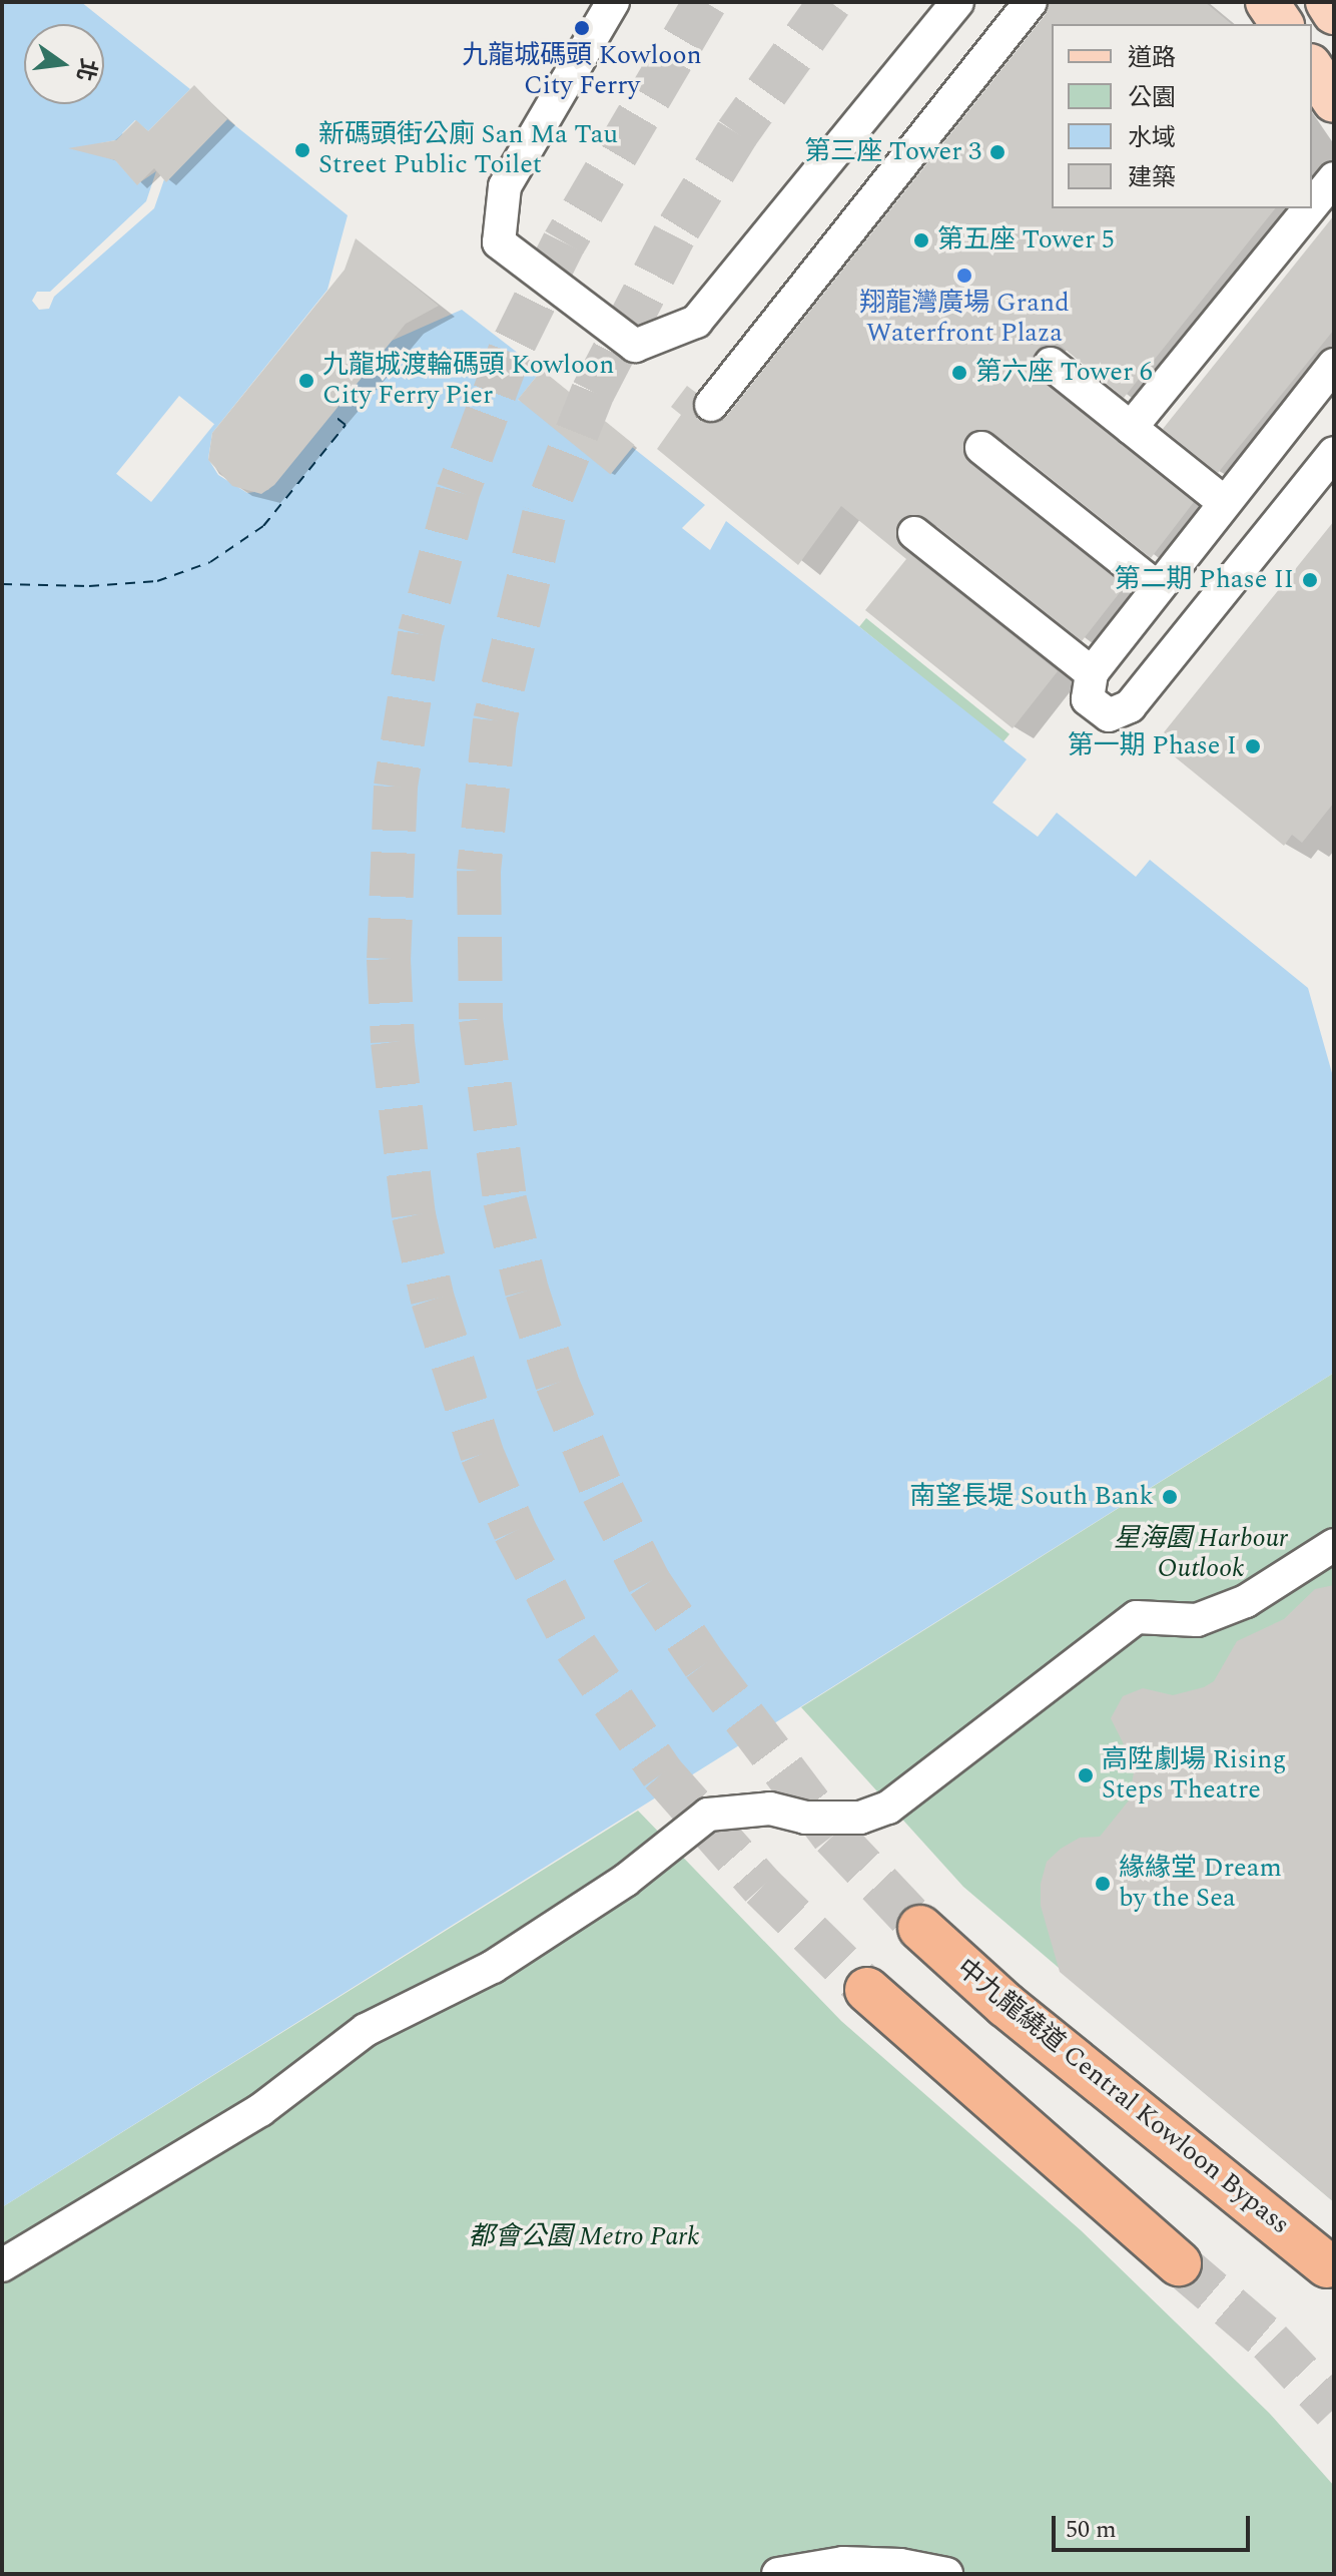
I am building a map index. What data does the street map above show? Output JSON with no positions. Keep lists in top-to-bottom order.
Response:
{
  "streets": {
    "highway": ["中九龍繞道 Central Kowloon Bypass"]
  },
  "parks": ["星海園 Harbour Outlook", "都會公園 Metro Park"],
  "places": [
    "九龍城碼頭 Kowloon City Ferry",
    "新碼頭街公廁 San Ma Tau Street Public Toilet",
    "第三座 Tower 3",
    "第五座 Tower 5",
    "翔龍灣廣場 Grand Waterfront Plaza",
    "第六座 Tower 6",
    "九龍城渡輪碼頭 Kowloon City Ferry Pier",
    "第二期 Phase II",
    "第一期 Phase I",
    "南望長堤 South Bank",
    "高陞劇場 Rising Steps Theatre",
    "緣緣堂 Dream by the Sea"
  ],
  "legend": [
    "道路",
    "公園",
    "水域",
    "建築"
  ],
  "scale_bar": "50 m",
  "north": "right"
}
